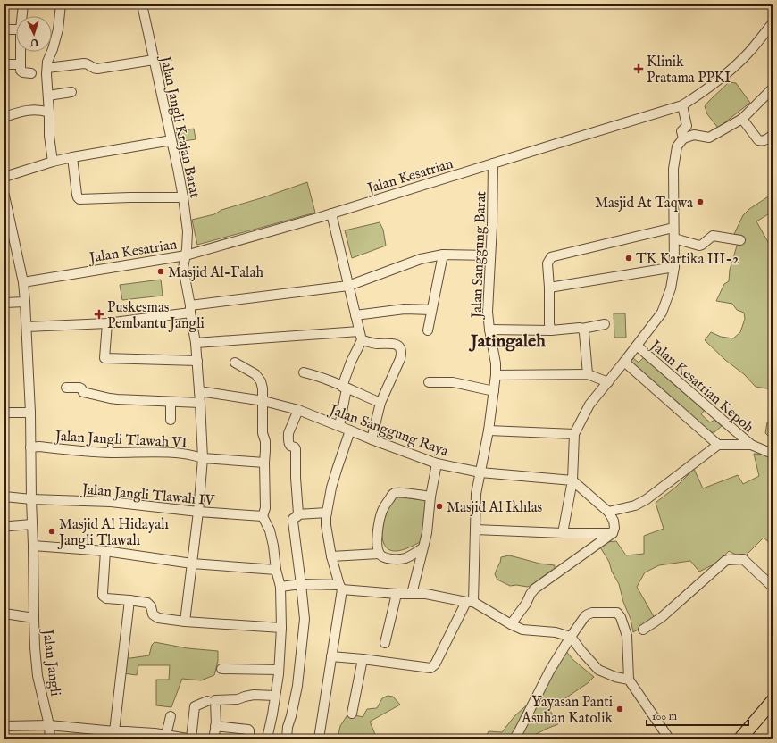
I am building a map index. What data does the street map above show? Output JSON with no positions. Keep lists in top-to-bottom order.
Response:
{
  "streets": {
    "street": [
      "Jalan Jangli Krajan Barat",
      "Jalan Kesatrian",
      "Jalan Sanggung Barat",
      "Jalan Kesatrian Kepoh",
      "Jalan Sanggung Raya",
      "Jalan Jangli Tlawah VI",
      "Jalan Jangli Tlawah IV",
      "Jalan Jangli"
    ]
  },
  "crossings": [
    ["Jalan Jangli Krajan Barat", "Jalan Kesatrian"],
    ["Jalan Jangli Krajan Barat", "Jalan Sanggung Raya"],
    ["Jalan Jangli Krajan Barat", "Jalan Jangli Tlawah VI"],
    ["Jalan Jangli Krajan Barat", "Jalan Jangli Tlawah IV"],
    ["Jalan Kesatrian", "Jalan Sanggung Barat"],
    ["Jalan Kesatrian", "Jalan Jangli"],
    ["Jalan Sanggung Barat", "Jalan Sanggung Raya"],
    ["Jalan Kesatrian Kepoh", "Jalan Sanggung Raya"],
    ["Jalan Jangli Tlawah VI", "Jalan Jangli"],
    ["Jalan Jangli Tlawah IV", "Jalan Jangli"]
  ],
  "districts": ["Jatingaleh"],
  "places": {
    "health": ["Klinik Pratama PPKI", "Puskesmas Pembantu Jangli"],
    "other": [
      "Masjid At Taqwa",
      "TK Kartika III-2",
      "Masjid Al-Falah",
      "Masjid Al Ikhlas",
      "Masjid Al Hidayah Jangli Tlawah",
      "Yayasan Panti Asuhan Katolik"
    ]
  },
  "scale_bar": "100 m",
  "north": "bottom"
}
